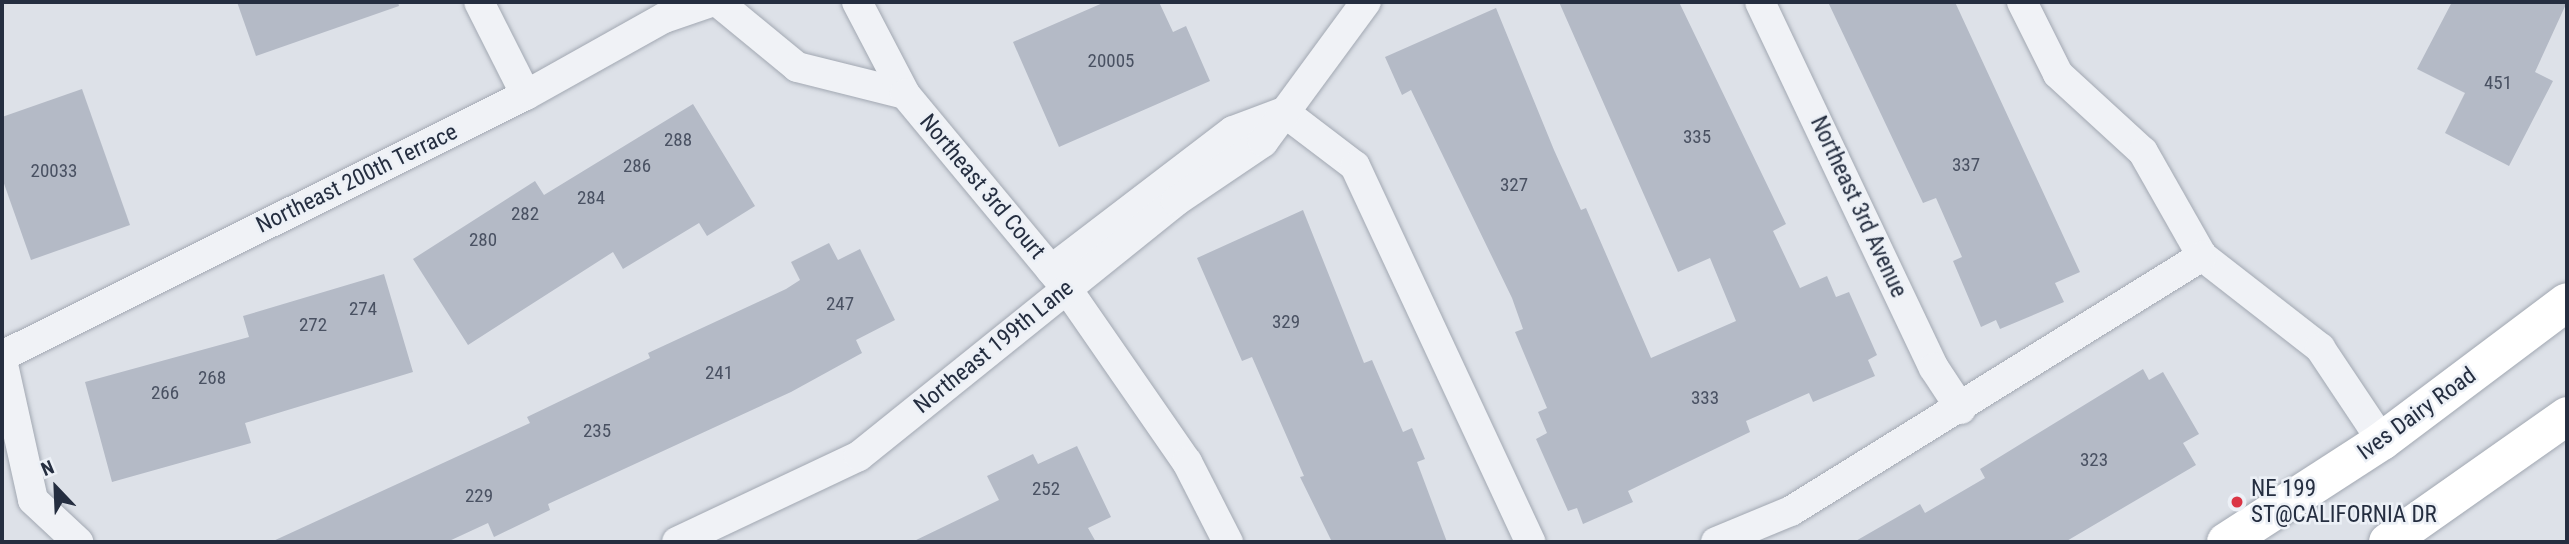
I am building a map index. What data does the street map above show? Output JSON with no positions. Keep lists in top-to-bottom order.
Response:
{
  "streets": {
    "main road": ["Ives Dairy Road"],
    "street": [
      "Northeast 200th Terrace",
      "Northeast 3rd Court",
      "Northeast 3rd Avenue",
      "Northeast 199th Lane"
    ]
  },
  "crossings": [
    ["Northeast 3rd Court", "Northeast 199th Lane"]
  ],
  "places": ["NE 199 ST@CALIFORNIA DR"],
  "house_numbers": [
    "20005",
    "451",
    "335",
    "288",
    "337",
    "286",
    "20033",
    "327",
    "284",
    "282",
    "280",
    "247",
    "274",
    "329",
    "272",
    "241",
    "268",
    "266",
    "333",
    "235",
    "323",
    "252",
    "229"
  ],
  "north": "top left"
}
